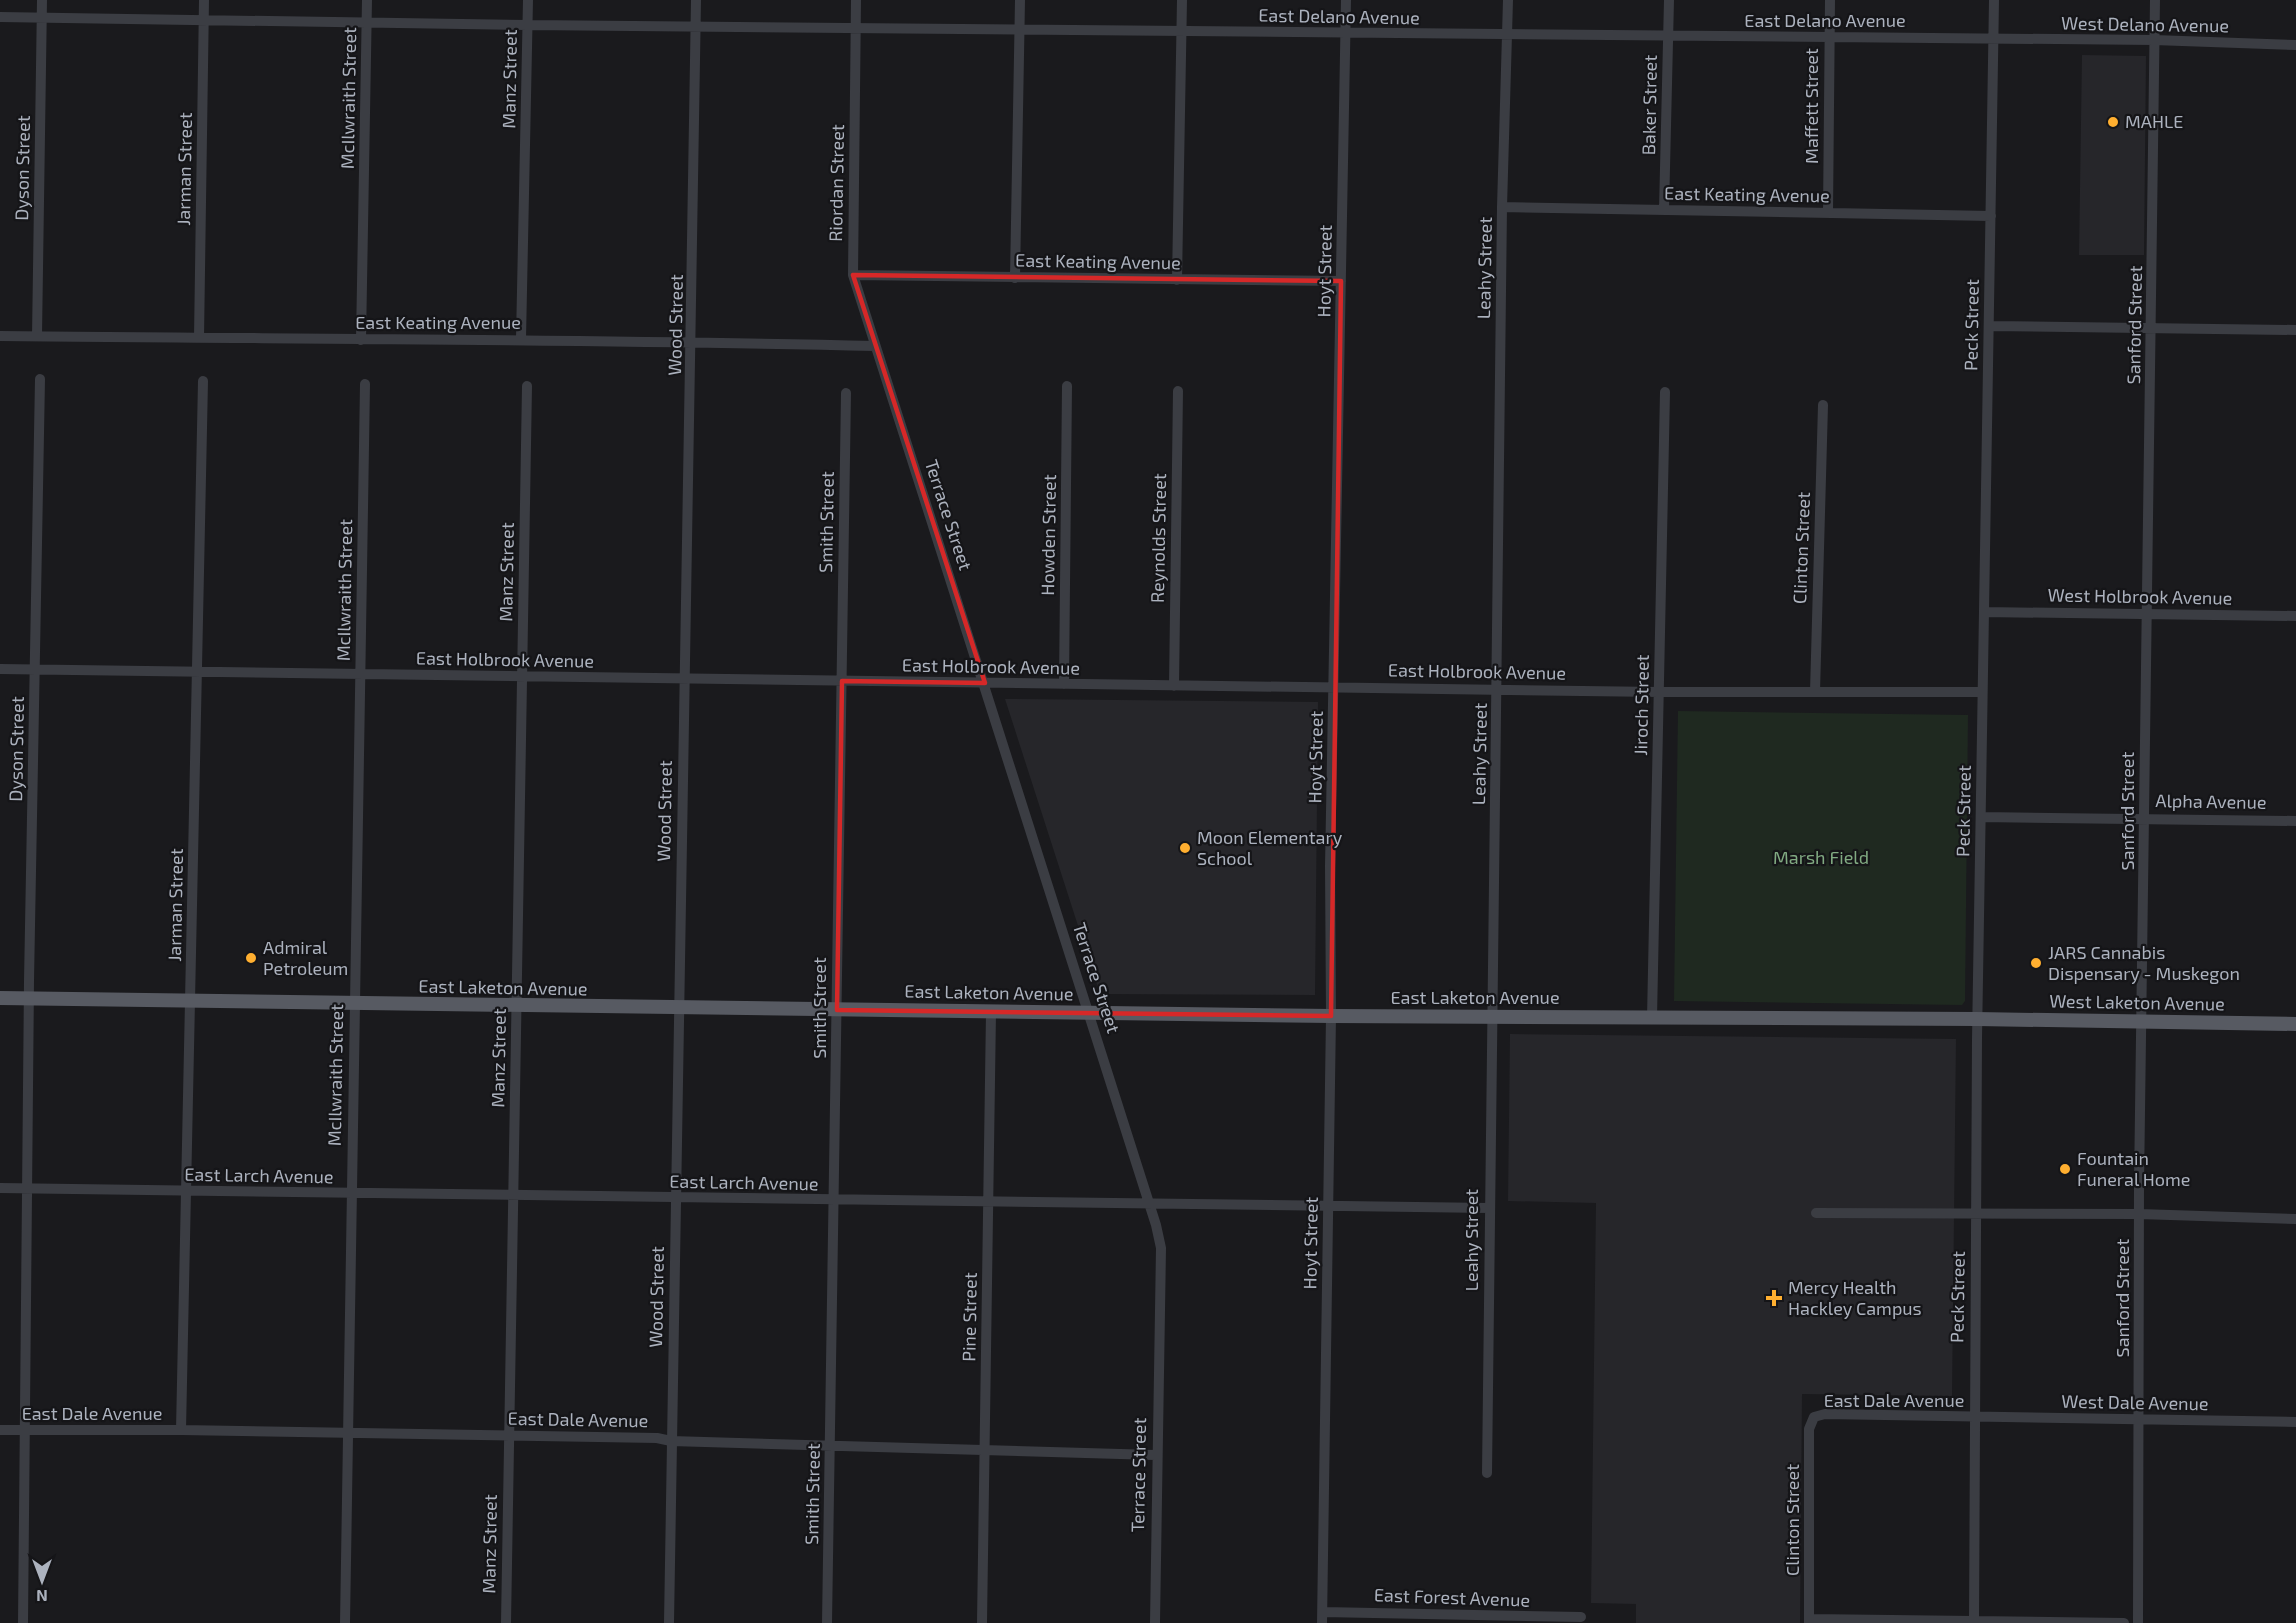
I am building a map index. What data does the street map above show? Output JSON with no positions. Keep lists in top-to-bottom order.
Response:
{
  "streets": {
    "main road": ["East Laketon Avenue", "West Laketon Avenue"],
    "street": [
      "East Delano Avenue",
      "West Delano Avenue",
      "Manz Street",
      "McIlwraith Street",
      "Baker Street",
      "Maffett Street",
      "Dyson Street",
      "Jarman Street",
      "Riordan Street",
      "East Keating Avenue",
      "Leahy Street",
      "Hoyt Street",
      "Wood Street",
      "Peck Street",
      "Sanford Street",
      "Terrace Street",
      "Smith Street",
      "Howden Street",
      "Reynolds Street",
      "Clinton Street",
      "West Holbrook Avenue",
      "East Holbrook Avenue",
      "Jiroch Street",
      "Alpha Avenue",
      "East Larch Avenue",
      "Pine Street",
      "East Dale Avenue",
      "West Dale Avenue",
      "East Forest Avenue"
    ]
  },
  "crossings": [
    ["East Delano Avenue", "West Delano Avenue"],
    ["East Delano Avenue", "Manz Street"],
    ["East Delano Avenue", "McIlwraith Street"],
    ["East Delano Avenue", "Baker Street"],
    ["East Delano Avenue", "Maffett Street"],
    ["East Delano Avenue", "Dyson Street"],
    ["East Delano Avenue", "Jarman Street"],
    ["East Delano Avenue", "Riordan Street"],
    ["East Delano Avenue", "Leahy Street"],
    ["East Delano Avenue", "Hoyt Street"],
    ["East Delano Avenue", "Wood Street"],
    ["East Delano Avenue", "Peck Street"],
    ["West Delano Avenue", "Peck Street"],
    ["West Delano Avenue", "Sanford Street"],
    ["Manz Street", "East Keating Avenue"],
    ["Manz Street", "East Holbrook Avenue"],
    ["Manz Street", "East Laketon Avenue"],
    ["Manz Street", "East Larch Avenue"],
    ["Manz Street", "East Dale Avenue"],
    ["McIlwraith Street", "East Keating Avenue"],
    ["McIlwraith Street", "East Holbrook Avenue"],
    ["McIlwraith Street", "East Laketon Avenue"],
    ["McIlwraith Street", "East Larch Avenue"],
    ["McIlwraith Street", "East Dale Avenue"],
    ["Baker Street", "East Keating Avenue"],
    ["Maffett Street", "East Keating Avenue"],
    ["Dyson Street", "East Keating Avenue"],
    ["Dyson Street", "East Holbrook Avenue"],
    ["Dyson Street", "East Laketon Avenue"],
    ["Dyson Street", "East Larch Avenue"],
    ["Dyson Street", "East Dale Avenue"],
    ["Jarman Street", "East Keating Avenue"],
    ["Jarman Street", "East Holbrook Avenue"],
    ["Jarman Street", "East Laketon Avenue"],
    ["Jarman Street", "East Larch Avenue"],
    ["Jarman Street", "East Dale Avenue"],
    ["Riordan Street", "East Keating Avenue"],
    ["Riordan Street", "Terrace Street"],
    ["East Keating Avenue", "Leahy Street"],
    ["East Keating Avenue", "Hoyt Street"],
    ["East Keating Avenue", "Wood Street"],
    ["East Keating Avenue", "Peck Street"],
    ["Leahy Street", "East Holbrook Avenue"],
    ["Leahy Street", "East Laketon Avenue"],
    ["Leahy Street", "East Larch Avenue"],
    ["Hoyt Street", "East Holbrook Avenue"],
    ["Hoyt Street", "East Laketon Avenue"],
    ["Hoyt Street", "East Larch Avenue"],
    ["Hoyt Street", "East Forest Avenue"],
    ["Wood Street", "East Holbrook Avenue"],
    ["Wood Street", "East Laketon Avenue"],
    ["Wood Street", "East Larch Avenue"],
    ["Wood Street", "East Dale Avenue"],
    ["Peck Street", "West Holbrook Avenue"],
    ["Peck Street", "East Holbrook Avenue"],
    ["Peck Street", "Alpha Avenue"],
    ["Peck Street", "East Laketon Avenue"],
    ["Peck Street", "West Laketon Avenue"],
    ["Peck Street", "East Dale Avenue"],
    ["Peck Street", "West Dale Avenue"],
    ["Sanford Street", "West Holbrook Avenue"],
    ["Sanford Street", "Alpha Avenue"],
    ["Sanford Street", "West Laketon Avenue"],
    ["Sanford Street", "West Dale Avenue"],
    ["Terrace Street", "East Holbrook Avenue"],
    ["Terrace Street", "East Laketon Avenue"],
    ["Terrace Street", "East Larch Avenue"],
    ["Terrace Street", "East Dale Avenue"],
    ["Smith Street", "East Holbrook Avenue"],
    ["Smith Street", "East Laketon Avenue"],
    ["Smith Street", "East Larch Avenue"],
    ["Smith Street", "East Dale Avenue"],
    ["Howden Street", "East Holbrook Avenue"],
    ["Reynolds Street", "East Holbrook Avenue"],
    ["Clinton Street", "East Holbrook Avenue"],
    ["Clinton Street", "East Dale Avenue"],
    ["East Holbrook Avenue", "Jiroch Street"],
    ["Jiroch Street", "East Laketon Avenue"],
    ["East Laketon Avenue", "West Laketon Avenue"],
    ["East Laketon Avenue", "Pine Street"],
    ["East Larch Avenue", "Pine Street"],
    ["Pine Street", "East Dale Avenue"],
    ["East Dale Avenue", "West Dale Avenue"]
  ],
  "parks": ["Marsh Field"],
  "places": {
    "other": [
      "MAHLE",
      "Moon Elementary School",
      "Admiral Petroleum",
      "JARS Cannabis Dispensary - Muskegon",
      "Fountain Funeral Home"
    ],
    "health": ["Mercy Health Hackley Campus"]
  },
  "north": "bottom"
}
